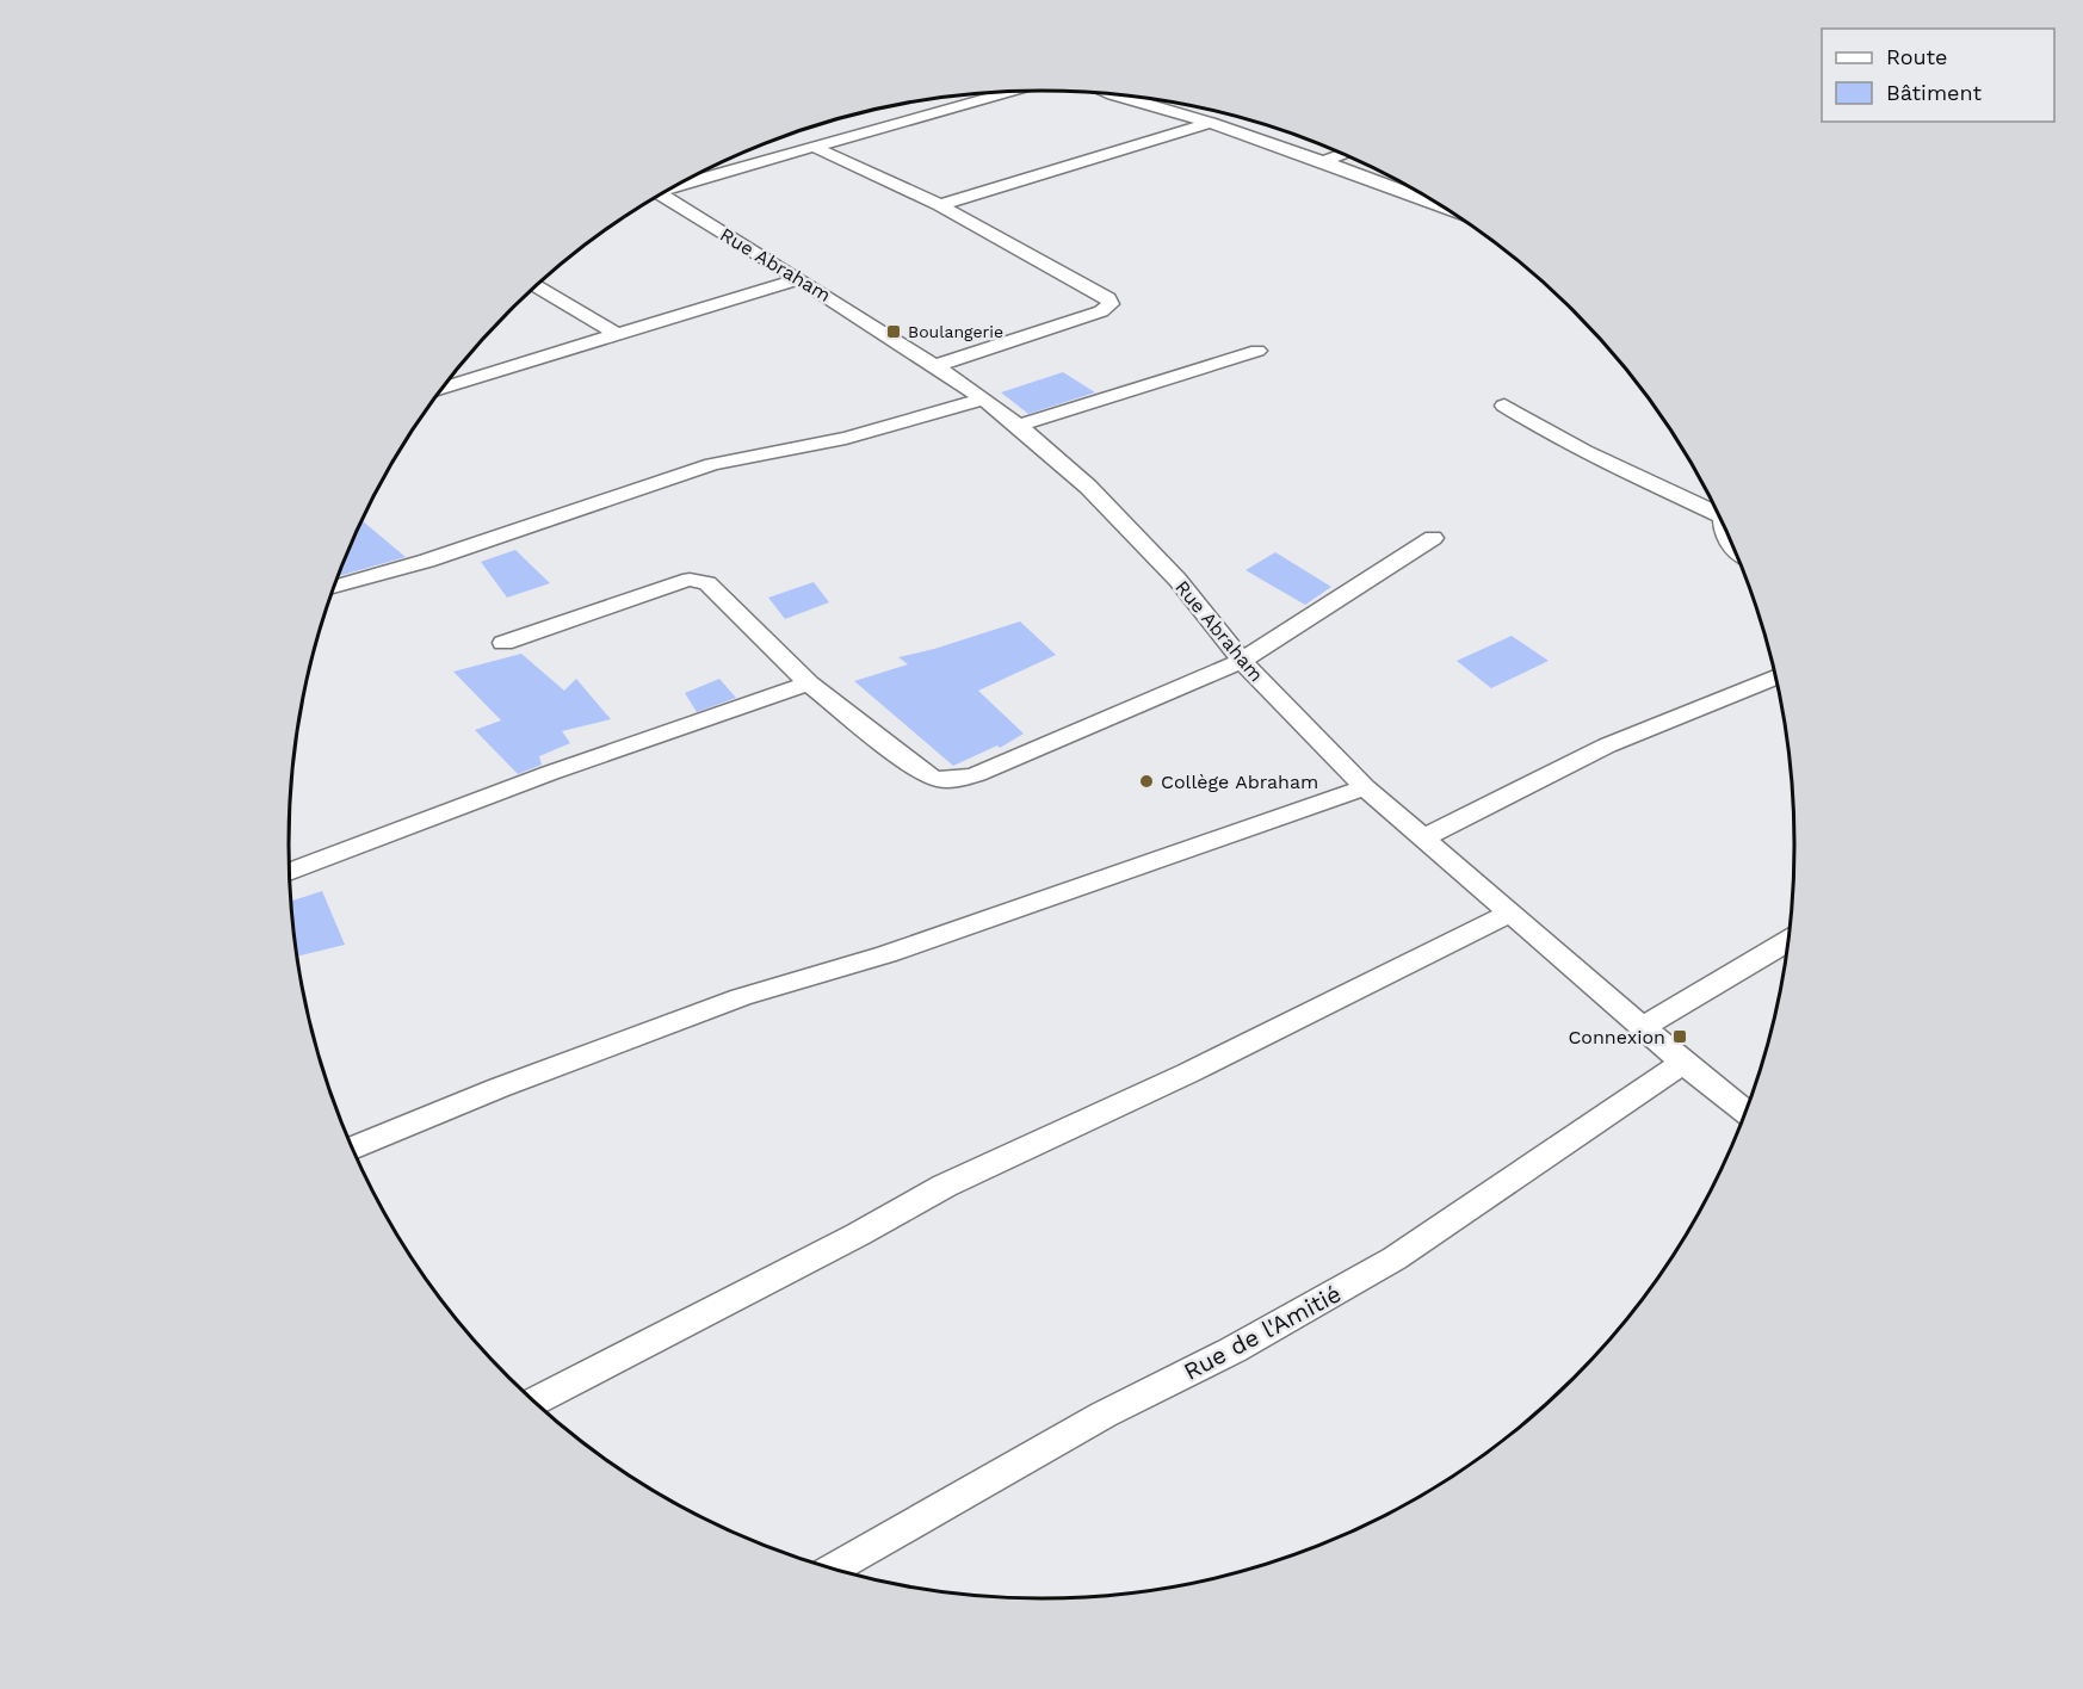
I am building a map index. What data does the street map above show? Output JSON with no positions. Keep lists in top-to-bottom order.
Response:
{
  "streets": {
    "street": ["Rue Abraham", "Rue de l'Amitié"]
  },
  "crossings": [
    ["Rue Abraham", "Rue de l'Amitié"]
  ],
  "places": {
    "transit": ["Boulangerie", "Connexion"],
    "other": ["Collège Abraham"]
  },
  "legend": ["Route", "Bâtiment"]
}
